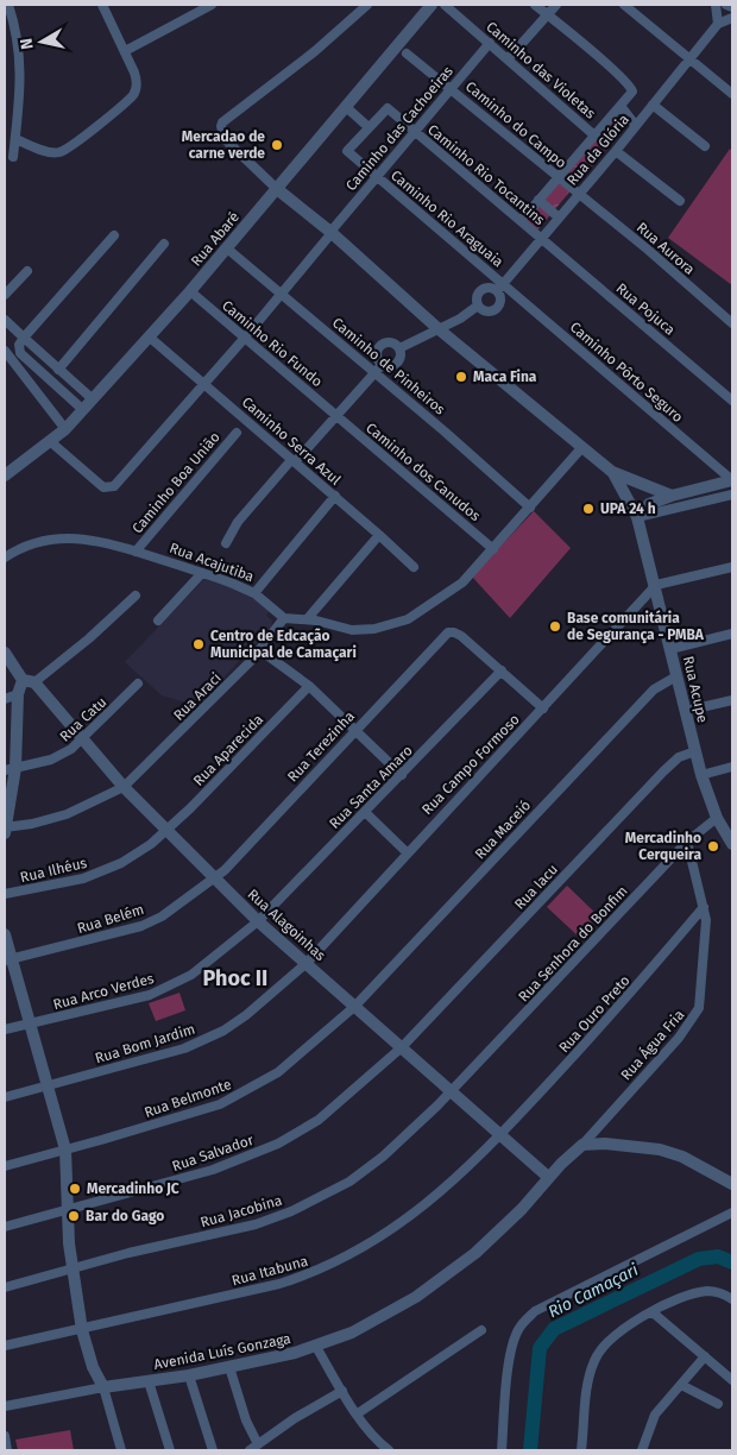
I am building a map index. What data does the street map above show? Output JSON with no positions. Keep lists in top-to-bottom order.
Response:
{
  "streets": {
    "street": [
      "Caminho das Violetas",
      "Caminho do Campo",
      "Caminho das Cachoeiras",
      "Rua da Glória",
      "Caminho Rio Tocantins",
      "Caminho Rio Araguaia",
      "Rua Abaré",
      "Rua Aurora",
      "Rua Pojuca",
      "Caminho Rio Fundo",
      "Caminho de Pinheiros",
      "Caminho Pôrto Seguro",
      "Caminho Serra Azul",
      "Caminho dos Canudos",
      "Caminho Boa União",
      "Rua Acajutiba",
      "Rua Acupe",
      "Rua Araci",
      "Rua Catu",
      "Rua Terezinha",
      "Rua Aparecida",
      "Rua Campo Formoso",
      "Rua Santa Amaro",
      "Rua Maceió",
      "Rua Ilhéus",
      "Rua Iacu",
      "Rua Belém",
      "Rua Alagoinhas",
      "Rua Senhora do Bonfim",
      "Rua Arco Verdes",
      "Rua Ouro Preto",
      "Rua Bom Jardim",
      "Rua Água Fria",
      "Rua Belmonte",
      "Rua Salvador",
      "Rua Jacobina",
      "Rua Itabuna",
      "Avenida Luís Gonzaga"
    ]
  },
  "crossings": [
    ["Caminho das Violetas", "Caminho das Cachoeiras"],
    ["Caminho do Campo", "Caminho das Cachoeiras"],
    ["Caminho do Campo", "Rua da Glória"],
    ["Caminho do Campo", "Rua Aurora"],
    ["Caminho das Cachoeiras", "Caminho Rio Tocantins"],
    ["Caminho das Cachoeiras", "Caminho Rio Araguaia"],
    ["Caminho das Cachoeiras", "Rua Abaré"],
    ["Caminho das Cachoeiras", "Caminho Rio Fundo"],
    ["Caminho das Cachoeiras", "Caminho de Pinheiros"],
    ["Caminho das Cachoeiras", "Caminho Serra Azul"],
    ["Rua da Glória", "Caminho Rio Tocantins"],
    ["Rua da Glória", "Caminho Rio Araguaia"],
    ["Rua da Glória", "Rua Aurora"],
    ["Rua da Glória", "Rua Pojuca"],
    ["Rua da Glória", "Caminho Pôrto Seguro"],
    ["Caminho Rio Tocantins", "Caminho Rio Araguaia"],
    ["Caminho Rio Tocantins", "Rua Pojuca"],
    ["Caminho Rio Araguaia", "Caminho Pôrto Seguro"],
    ["Rua Abaré", "Caminho Rio Fundo"],
    ["Rua Abaré", "Caminho de Pinheiros"],
    ["Rua Abaré", "Caminho Serra Azul"],
    ["Caminho Rio Fundo", "Caminho dos Canudos"],
    ["Caminho Boa União", "Rua Acajutiba"],
    ["Rua Acajutiba", "Rua Araci"],
    ["Rua Acupe", "Rua Campo Formoso"],
    ["Rua Acupe", "Rua Maceió"],
    ["Rua Acupe", "Rua Iacu"],
    ["Rua Acupe", "Rua Senhora do Bonfim"],
    ["Rua Araci", "Rua Alagoinhas"],
    ["Rua Catu", "Rua Alagoinhas"],
    ["Rua Terezinha", "Rua Santa Amaro"],
    ["Rua Terezinha", "Rua Belém"],
    ["Rua Terezinha", "Rua Alagoinhas"],
    ["Rua Aparecida", "Rua Ilhéus"],
    ["Rua Aparecida", "Rua Alagoinhas"],
    ["Rua Campo Formoso", "Rua Alagoinhas"],
    ["Rua Campo Formoso", "Rua Bom Jardim"],
    ["Rua Santa Amaro", "Rua Alagoinhas"],
    ["Rua Santa Amaro", "Rua Arco Verdes"],
    ["Rua Maceió", "Rua Alagoinhas"],
    ["Rua Maceió", "Rua Belmonte"],
    ["Rua Ilhéus", "Rua Alagoinhas"],
    ["Rua Iacu", "Rua Alagoinhas"],
    ["Rua Iacu", "Rua Salvador"],
    ["Rua Belém", "Rua Alagoinhas"],
    ["Rua Alagoinhas", "Rua Senhora do Bonfim"],
    ["Rua Alagoinhas", "Rua Arco Verdes"],
    ["Rua Alagoinhas", "Rua Ouro Preto"],
    ["Rua Alagoinhas", "Rua Bom Jardim"],
    ["Rua Alagoinhas", "Rua Belmonte"],
    ["Rua Alagoinhas", "Rua Salvador"],
    ["Rua Alagoinhas", "Rua Jacobina"],
    ["Rua Alagoinhas", "Rua Itabuna"],
    ["Rua Alagoinhas", "Avenida Luís Gonzaga"],
    ["Rua Senhora do Bonfim", "Rua Água Fria"],
    ["Rua Senhora do Bonfim", "Rua Jacobina"],
    ["Rua Ouro Preto", "Rua Água Fria"],
    ["Rua Ouro Preto", "Rua Itabuna"],
    ["Rua Água Fria", "Avenida Luís Gonzaga"]
  ],
  "districts": ["Phoc II"],
  "water": ["Rio Camaçari"],
  "places": [
    "Mercadao de carne verde",
    "Maca Fina",
    "UPA 24 h",
    "Base comunitária de Segurança - PMBA",
    "Centro de Edcação Municipal de Camaçari",
    "Mercadinho Cerqueira",
    "Mercadinho JC",
    "Bar do Gago"
  ],
  "north": "left"
}
